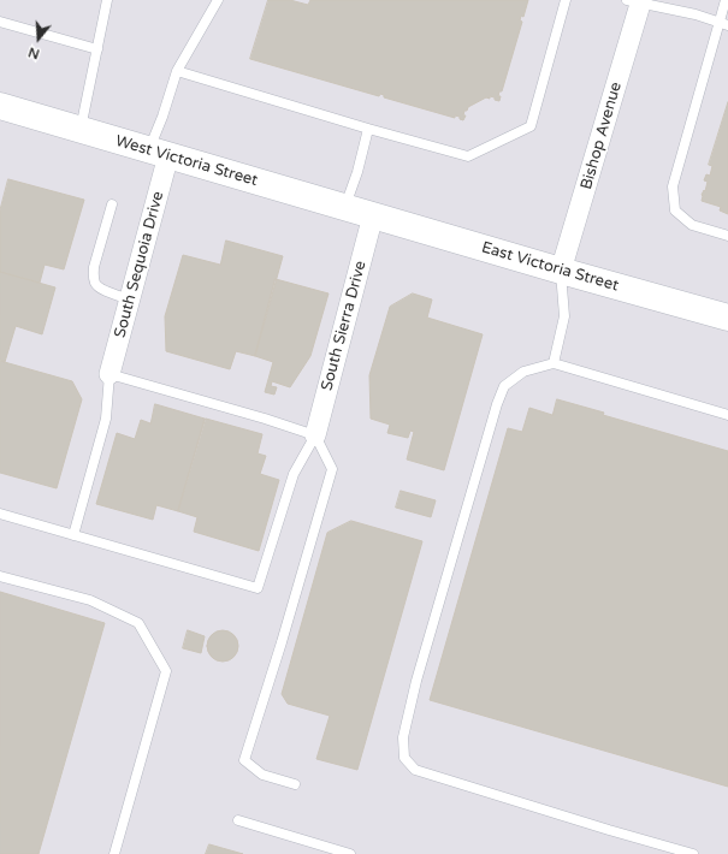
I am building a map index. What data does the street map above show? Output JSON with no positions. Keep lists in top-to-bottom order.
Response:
{
  "streets": {
    "main road": ["West Victoria Street", "East Victoria Street"],
    "street": ["Bishop Avenue", "South Sequoia Drive", "South Sierra Drive"]
  },
  "crossings": [
    ["Bishop Avenue", "East Victoria Street"],
    ["West Victoria Street", "South Sequoia Drive"],
    ["West Victoria Street", "East Victoria Street"],
    ["West Victoria Street", "South Sierra Drive"],
    ["East Victoria Street", "South Sierra Drive"]
  ],
  "north": "bottom"
}
